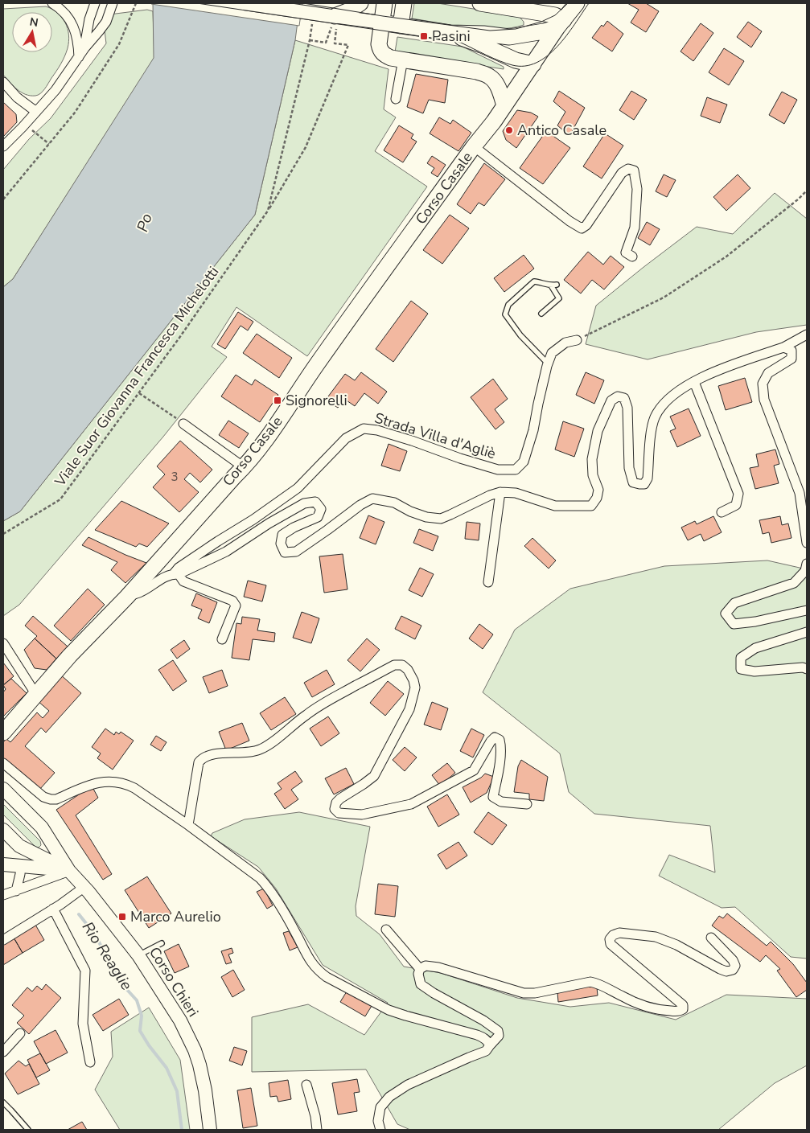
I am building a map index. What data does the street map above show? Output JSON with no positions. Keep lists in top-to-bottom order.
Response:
{
  "streets": {
    "main road": ["Corso Casale", "Corso Chieri"],
    "street": ["Strada Villa d'Agliè"],
    "path": ["Viale Suor Giovanna Francesca Michelotti"]
  },
  "water": ["Po", "Rio Reaglie"],
  "places": {
    "transit": ["Pasini", "Signorelli", "Marco Aurelio"],
    "other": ["Antico Casale"]
  },
  "house_numbers": ["3"],
  "north": "top"
}
